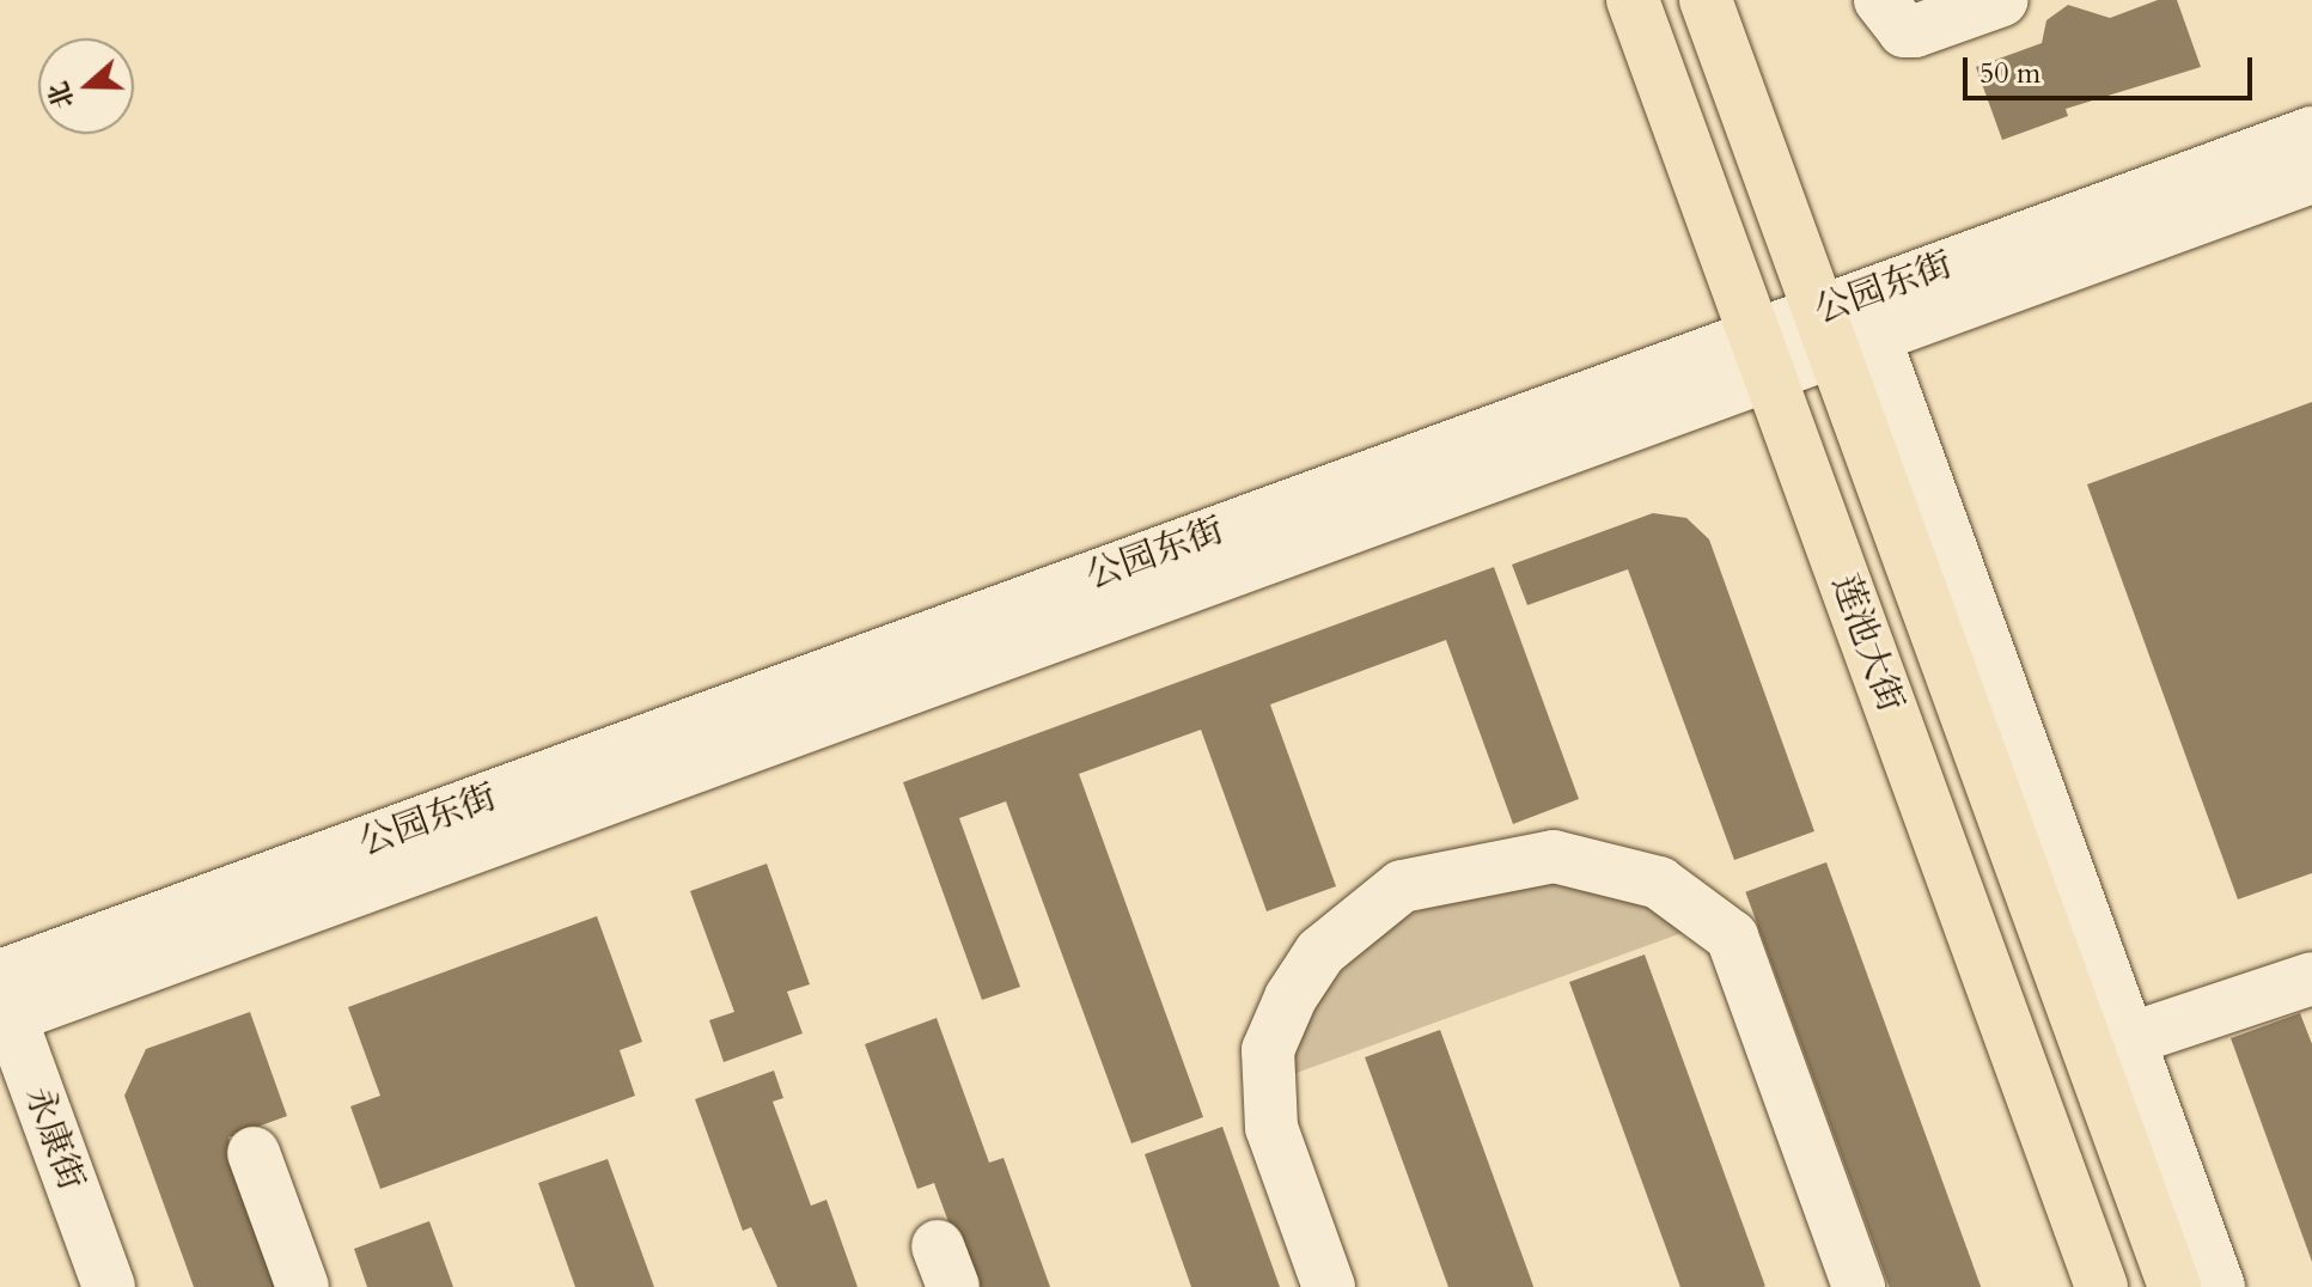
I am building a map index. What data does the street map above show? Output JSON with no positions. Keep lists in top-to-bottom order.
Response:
{
  "streets": {
    "main road": ["莲池大街"],
    "street": ["公园东街", "永康街"]
  },
  "crossings": [
    ["公园东街", "莲池大街"],
    ["公园东街", "永康街"]
  ],
  "scale_bar": "50 m",
  "north": "left"
}
